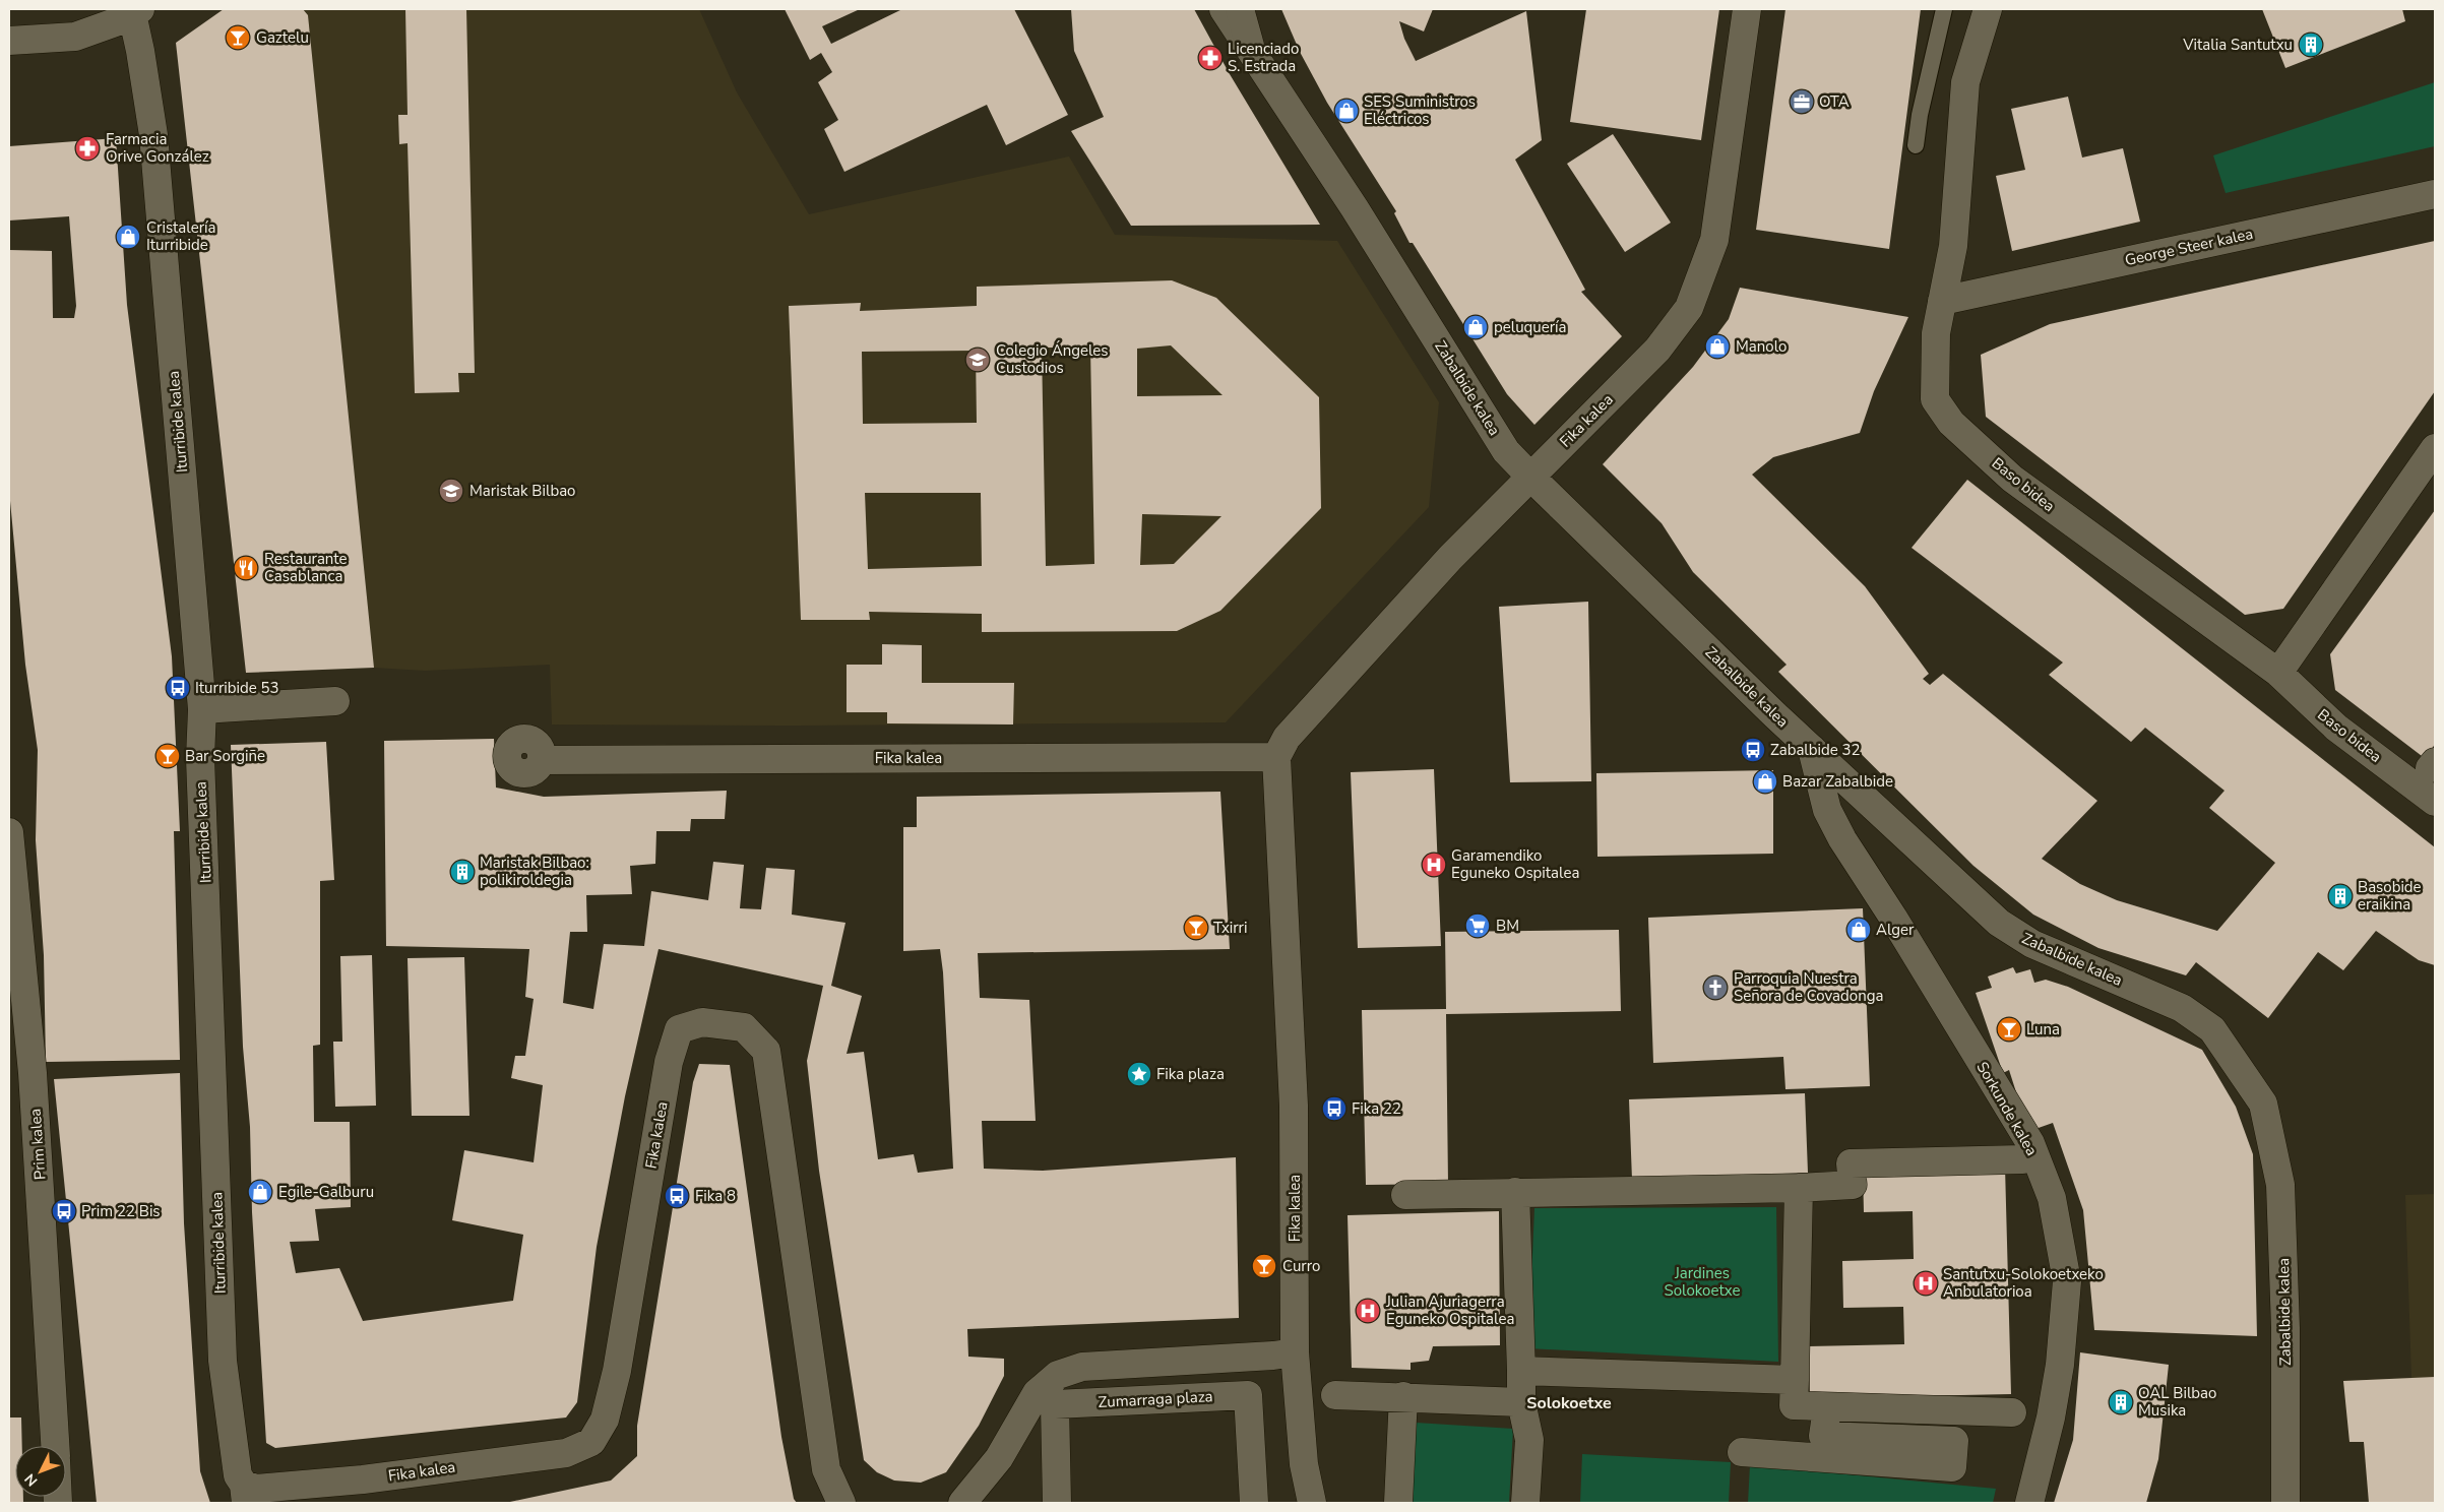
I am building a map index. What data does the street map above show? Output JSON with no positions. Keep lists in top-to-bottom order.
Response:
{
  "streets": {
    "street": [
      "George Steer kalea",
      "Zabalbide kalea",
      "Fika kalea",
      "Iturribide kalea",
      "Baso bidea",
      "Sorkunde kalea",
      "Prim kalea",
      "Zumarraga plaza"
    ]
  },
  "crossings": [
    ["George Steer kalea", "Baso bidea"],
    ["Zabalbide kalea", "Fika kalea"],
    ["Zabalbide kalea", "Sorkunde kalea"],
    ["Fika kalea", "Iturribide kalea"]
  ],
  "districts": ["Solokoetxe"],
  "parks": ["Jardines Solokoetxe"],
  "places": {
    "bar": [
      "Gaztelu",
      "Bar Sorgiñe",
      "Txirri",
      "Luna",
      "Curro"
    ],
    "building": [
      "Vitalia Santutxu",
      "Maristak Bilbao: polikiroldegia",
      "Basobide eraikina",
      "OAL Bilbao Musika"
    ],
    "pharmacy": ["Licenciado S. Estrada", "Farmacia Orive González"],
    "office": ["OTA"],
    "shop": [
      "SES Suministros Eléctricos",
      "Cristalería Iturribide",
      "peluquería",
      "Manolo",
      "Bazar Zabalbide",
      "Alger",
      "Egile-Galburu"
    ],
    "school or university": ["Colegio Ángeles Custodios", "Maristak Bilbao"],
    "restaurant": ["Restaurante Casablanca"],
    "bus stop": [
      "Iturribide 53",
      "Zabalbide 32",
      "Fika 22",
      "Fika 8",
      "Prim 22 Bis"
    ],
    "hospital": ["Garamendiko Eguneko Ospitalea", "Santutxu-Solokoetxeko Anbulatorioa", "Julian Ajuriagerra Eguneko Ospitalea"],
    "supermarket": ["BM"],
    "church": ["Parroquia Nuestra Señora de Covadonga"],
    "place": ["Fika plaza"]
  },
  "north": "bottom left"
}
